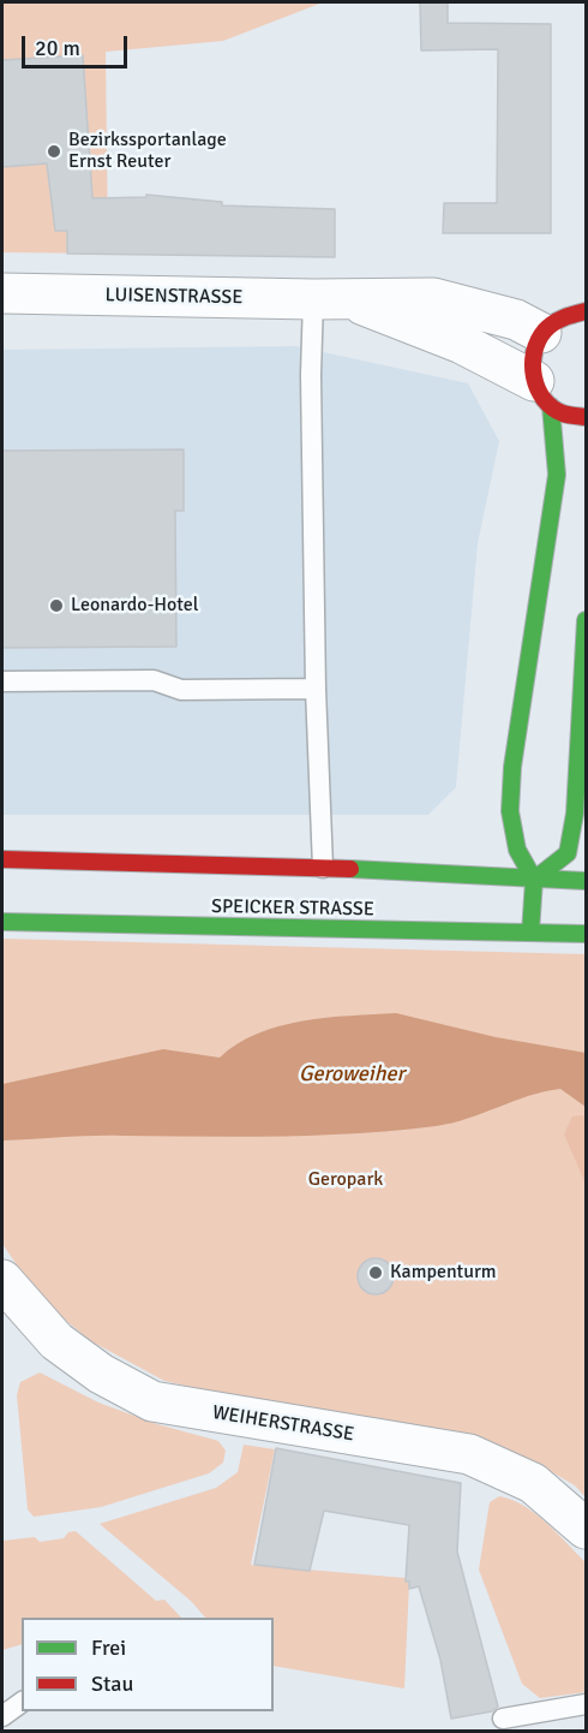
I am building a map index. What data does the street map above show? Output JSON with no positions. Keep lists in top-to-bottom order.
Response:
{
  "streets": {
    "main road": ["SPEICKER STRASSE"],
    "street": ["LUISENSTRASSE", "WEIHERSTRASSE"]
  },
  "water": ["Geroweiher"],
  "parks": ["Geropark"],
  "places": ["Bezirkssportanlage Ernst Reuter", "Leonardo-Hotel", "Kampenturm"],
  "legend": ["Frei", "Stau"],
  "scale_bar": "20 m"
}
